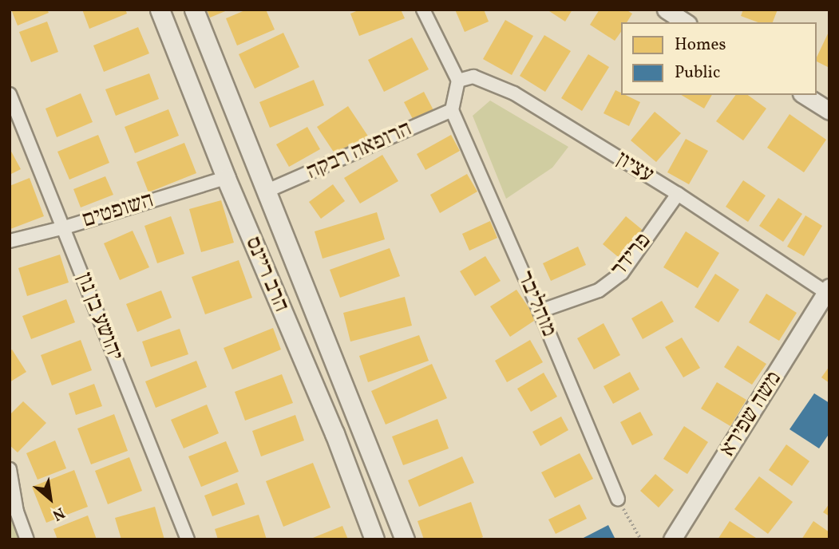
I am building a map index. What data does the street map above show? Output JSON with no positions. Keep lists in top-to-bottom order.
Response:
{
  "streets": {
    "main road": ["הרב ריינס"],
    "street": [
      "הרופאה רבקה",
      "עציון",
      "השופטים",
      "פרידר",
      "מוהליבר",
      "יהושע בן נון",
      "משה שפירא"
    ]
  },
  "crossings": [
    ["הרופאה רבקה", "הרב ריינס"],
    ["הרופאה רבקה", "מוהליבר"],
    ["עציון", "פרידר"],
    ["עציון", "משה שפירא"],
    ["השופטים", "הרב ריינס"],
    ["השופטים", "יהושע בן נון"],
    ["פרידר", "מוהליבר"]
  ],
  "legend": ["Homes", "Public"],
  "north": "bottom right"
}
